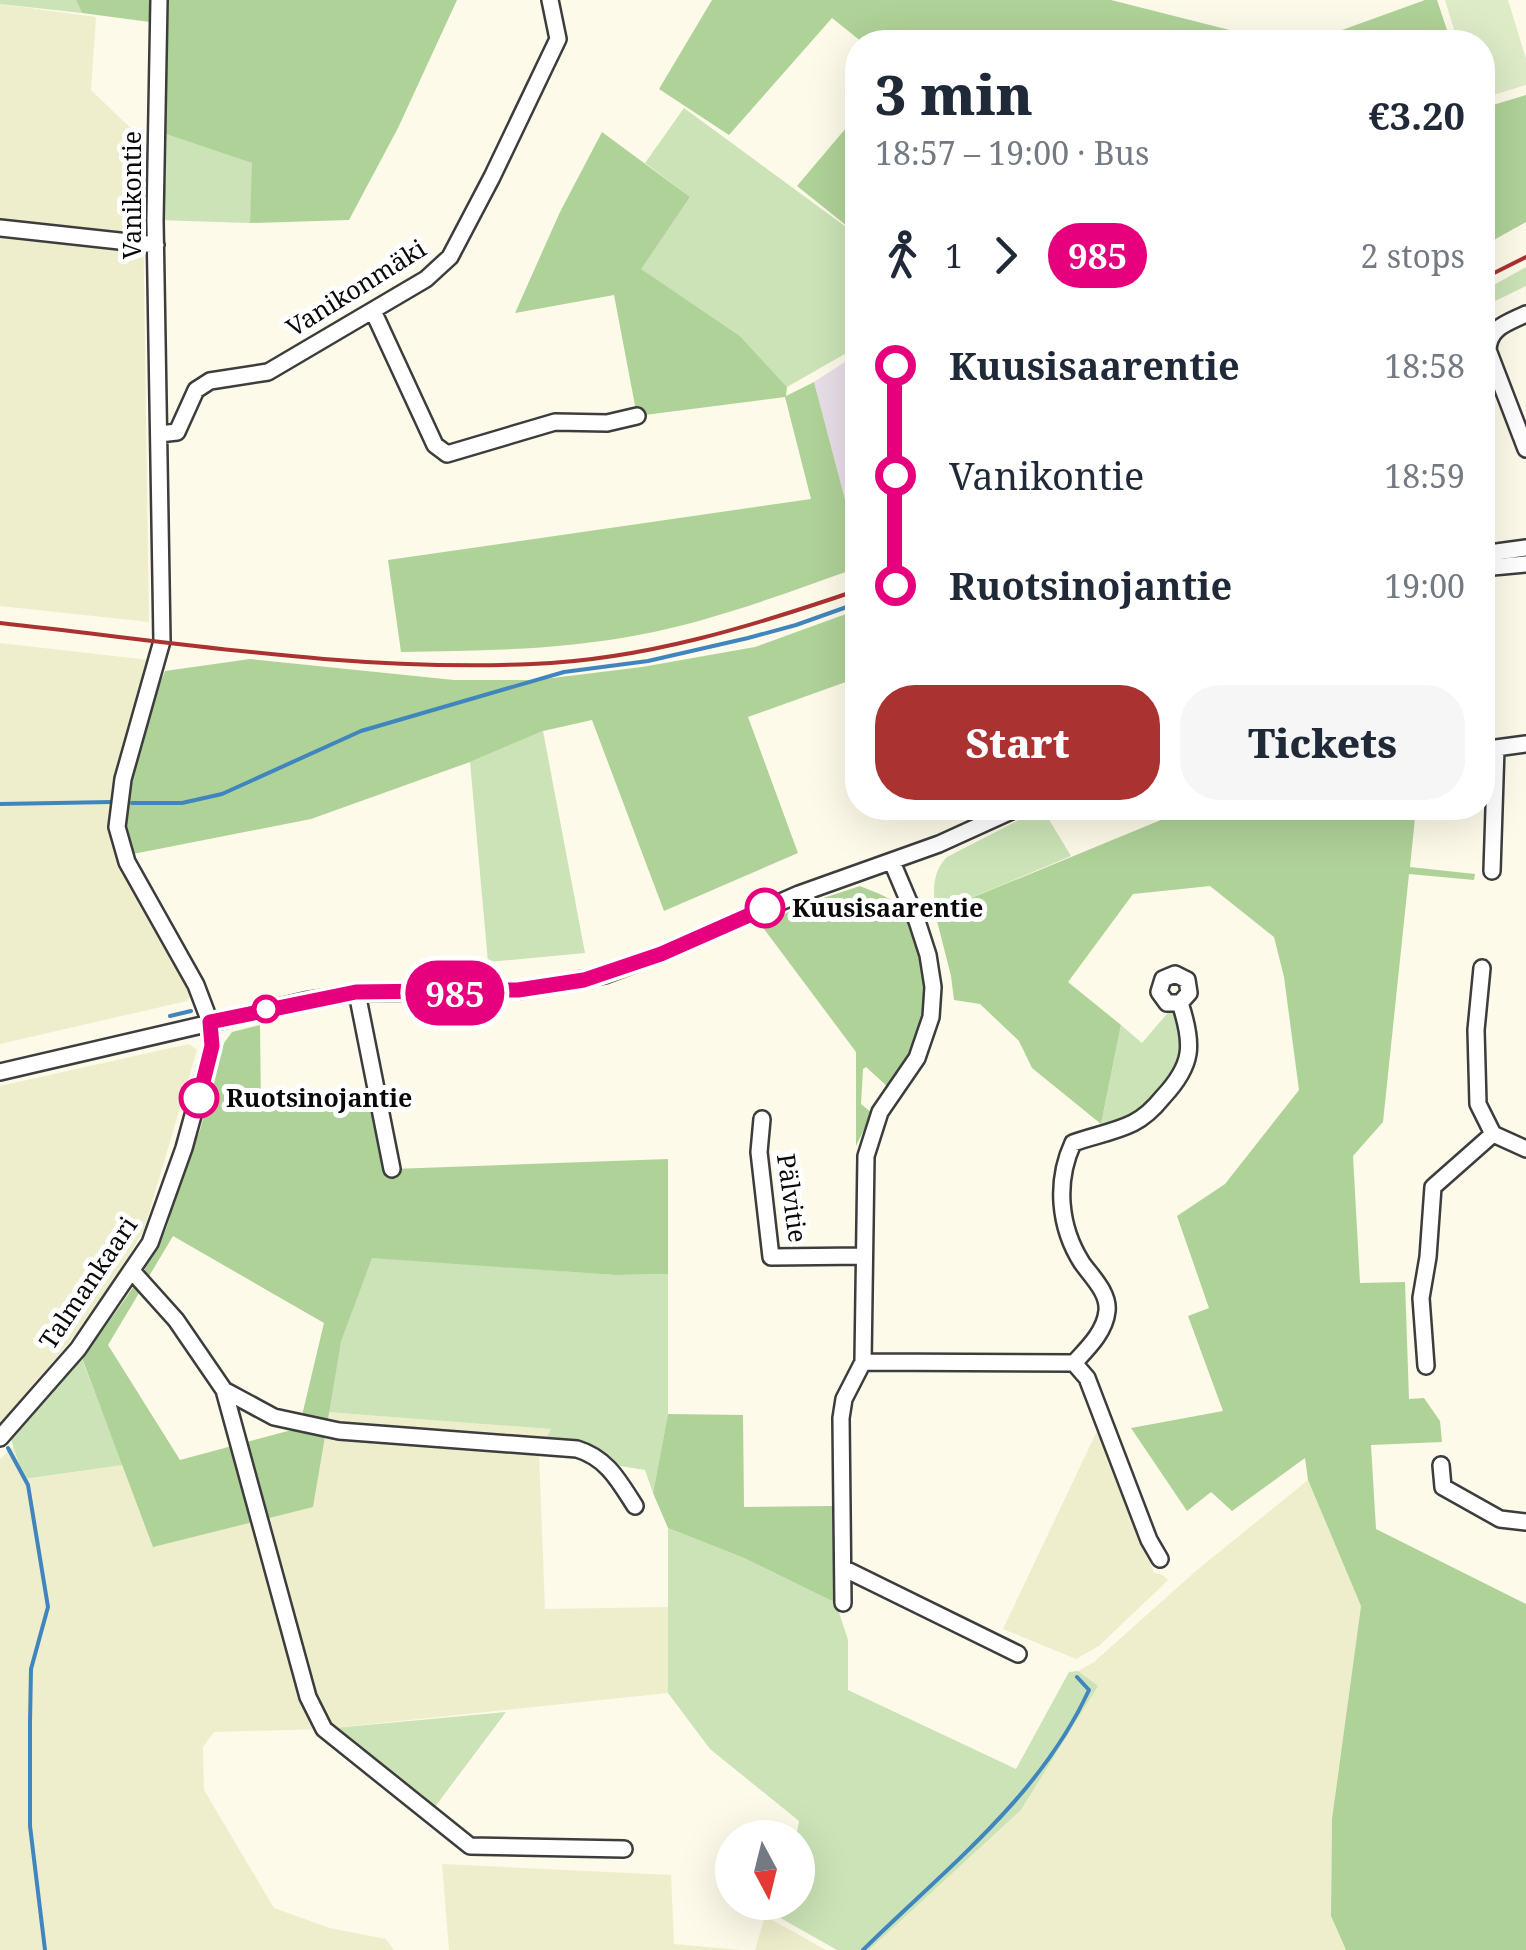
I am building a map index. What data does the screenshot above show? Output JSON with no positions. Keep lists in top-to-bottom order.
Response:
{
  "streets": {
    "street": [
      "Vanikontie",
      "Vanikonmäki",
      "Pälvitie",
      "Talmankaari"
    ]
  },
  "crossings": [
    ["Vanikontie", "Vanikonmäki"],
    ["Vanikontie", "Talmankaari"]
  ],
  "places": ["Kuusisaarentie", "Ruotsinojantie"],
  "lines": ["bus line 985"],
  "north": "bottom",
  "page": {
    "on_map": "985",
    "heading": ["3 min", "18:57 – 19:00 · Bus", "€3.20"],
    "legs": ["1", "985", "2 stops"],
    "list": [
      {
        "name": "Kuusisaarentie",
        "value": "18:58"
      },
      {
        "name": "Vanikontie",
        "value": "18:59"
      },
      {
        "name": "Ruotsinojantie",
        "value": "19:00"
      }
    ],
    "buttons": ["Start", "Tickets"]
  }
}
